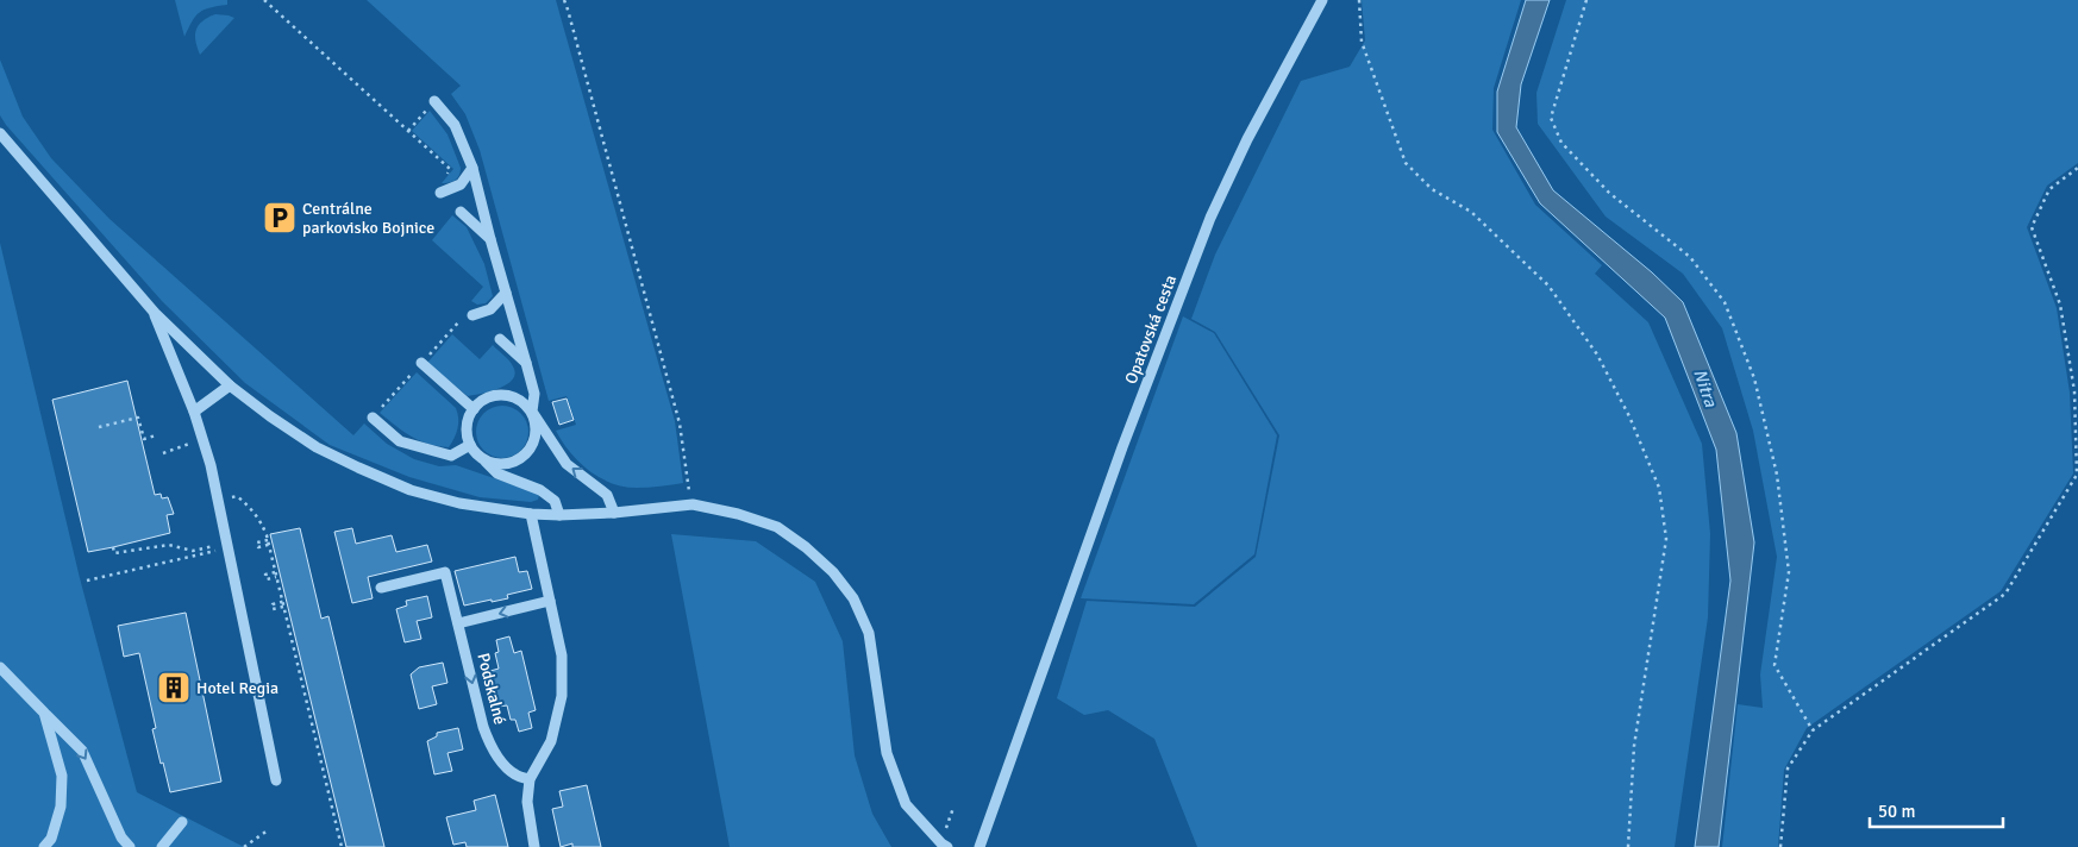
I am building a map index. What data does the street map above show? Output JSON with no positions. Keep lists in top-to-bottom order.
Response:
{
  "streets": {
    "street": ["Opatovská cesta", "Podskalné"]
  },
  "one_way": ["Podskalné"],
  "water": ["Nitra"],
  "places": {
    "parking": ["Centrálne parkovisko Bojnice"],
    "building": ["Hotel Regia"]
  },
  "scale_bar": "50 m"
}
